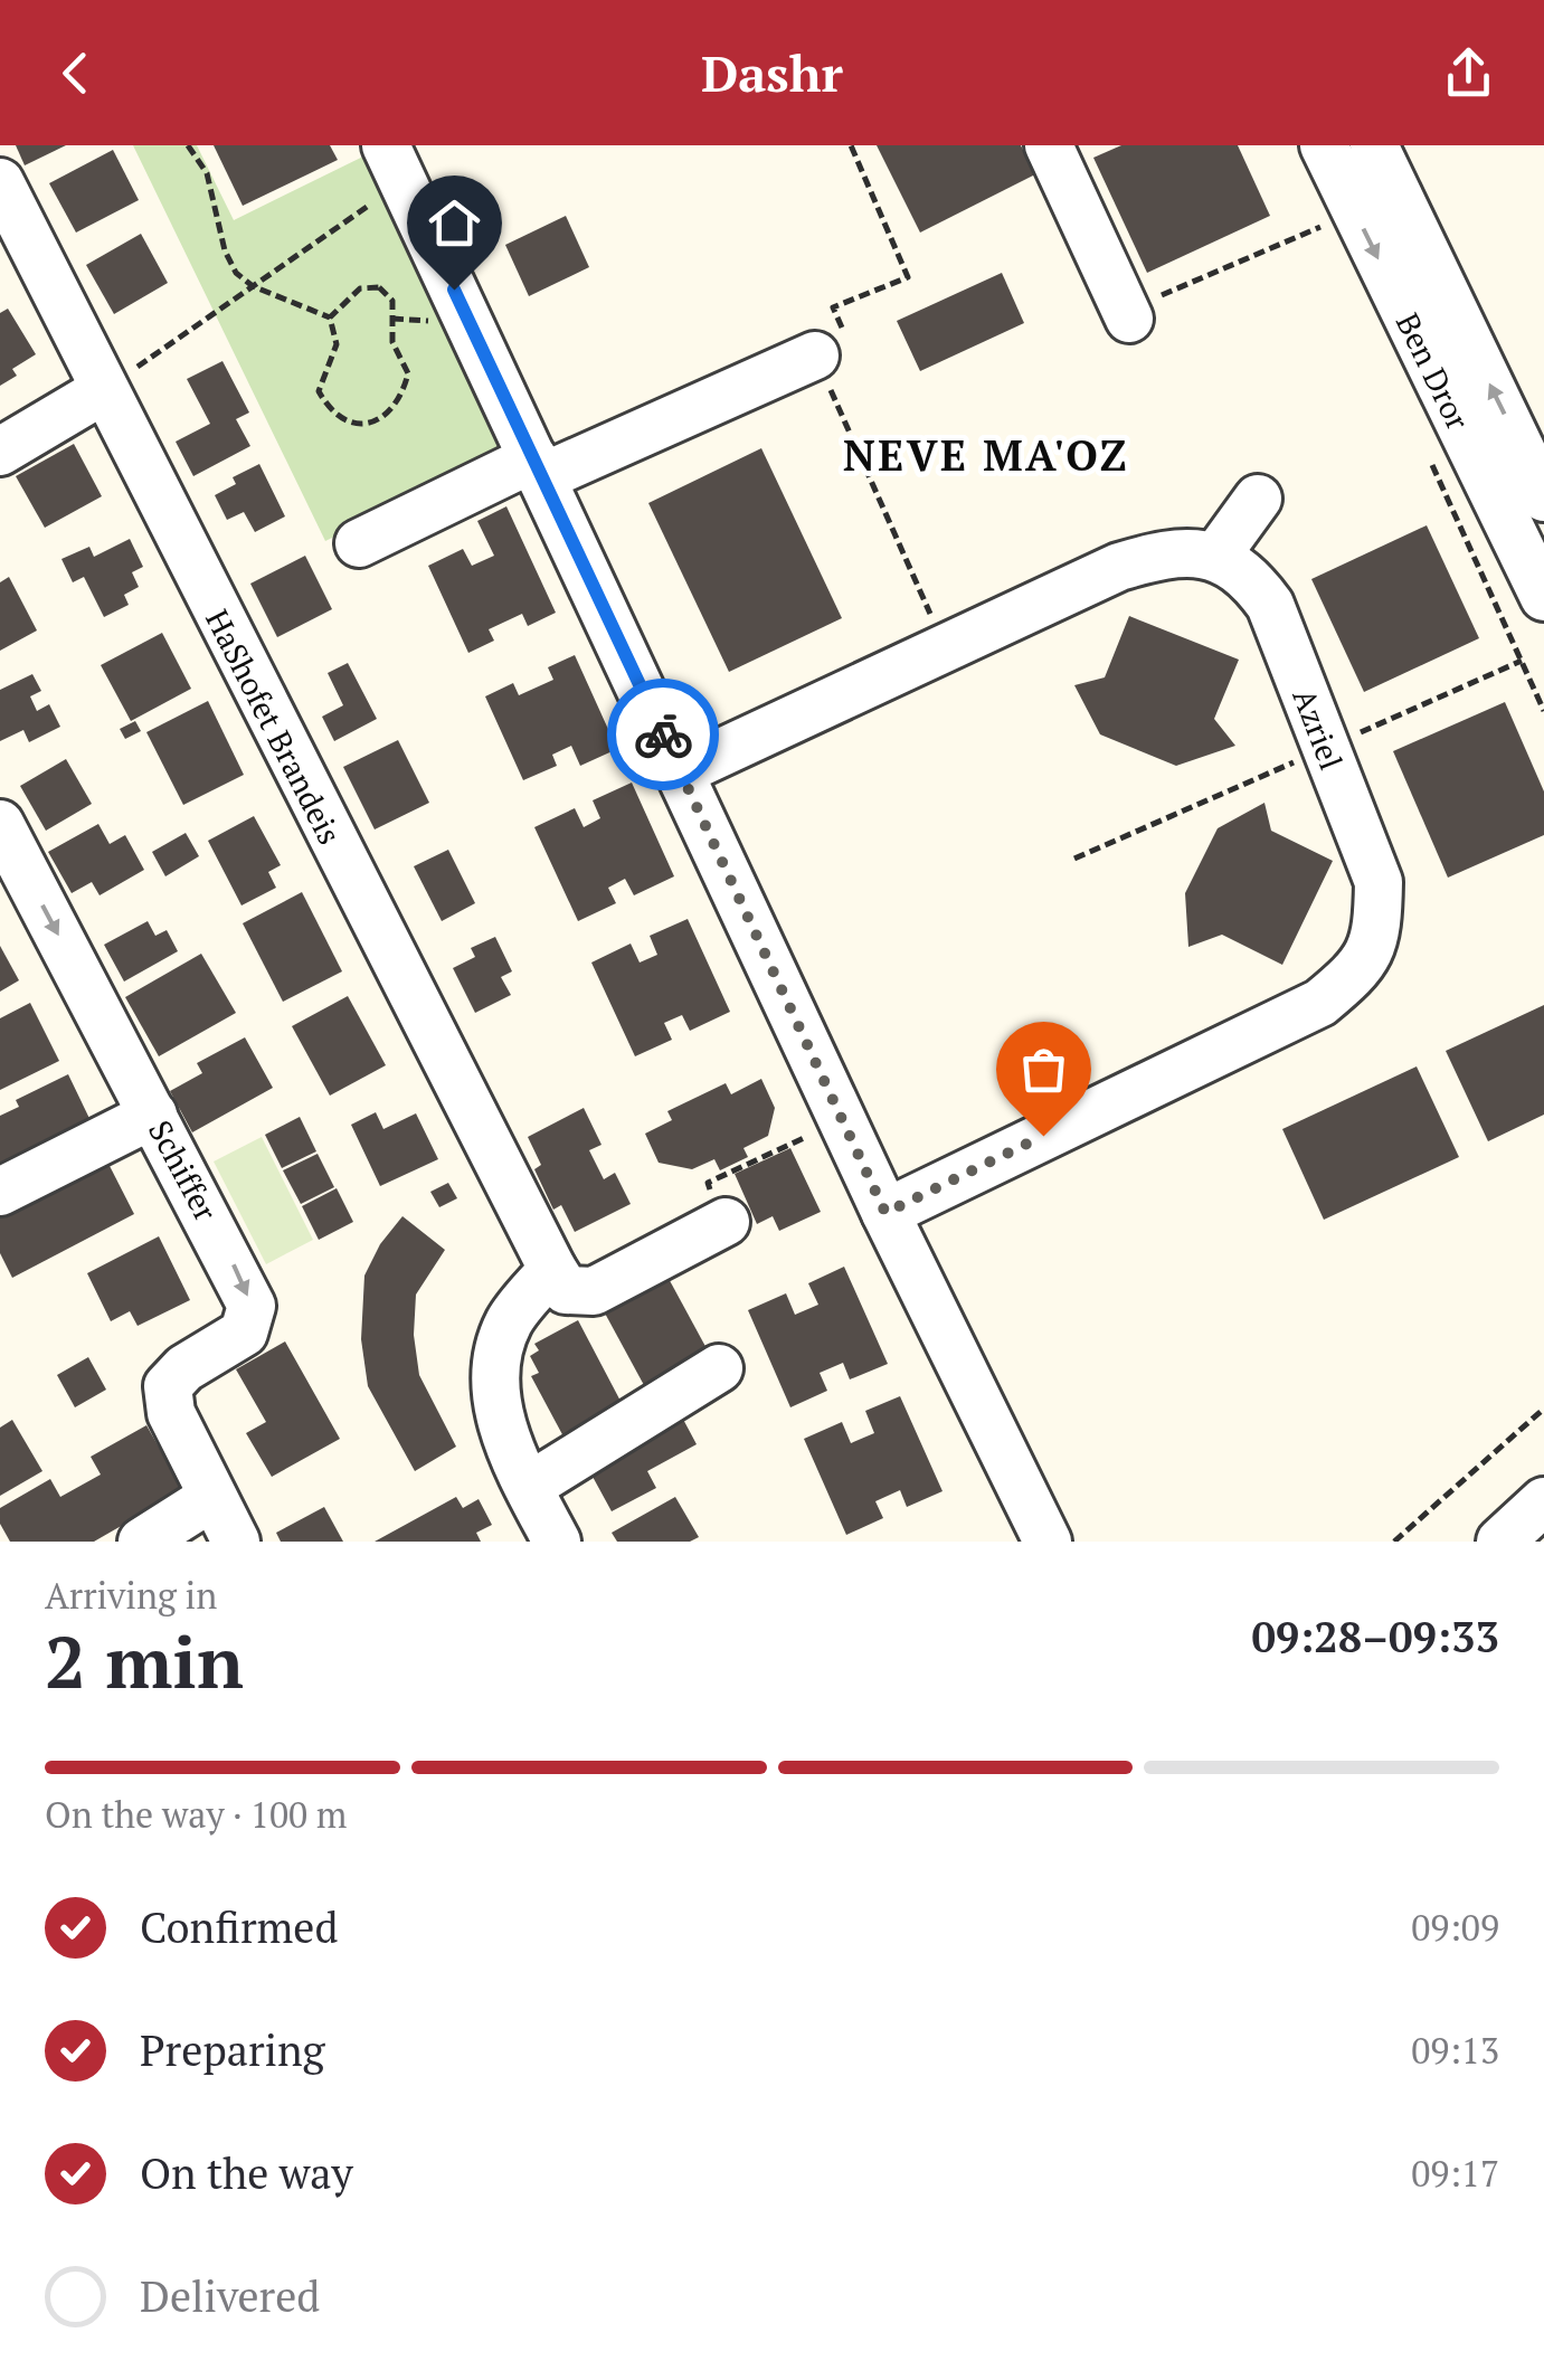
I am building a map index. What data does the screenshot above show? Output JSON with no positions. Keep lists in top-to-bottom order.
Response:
{
  "streets": {
    "street": [
      "Ben Dror",
      "HaShofet Brandeis",
      "Azriel",
      "Schiffer"
    ]
  },
  "one_way": ["Schiffer"],
  "districts": ["NEVE MA'OZ"],
  "page": {
    "header": "Dashr",
    "heading": ["2 min", "Arriving in", "09:28–09:33"],
    "bar": "On the way · 100 m",
    "list": [
      ["Confirmed", "09:09"],
      ["Preparing", "09:13"],
      ["On the way", "09:17"],
      "Delivered"
    ]
  }
}
